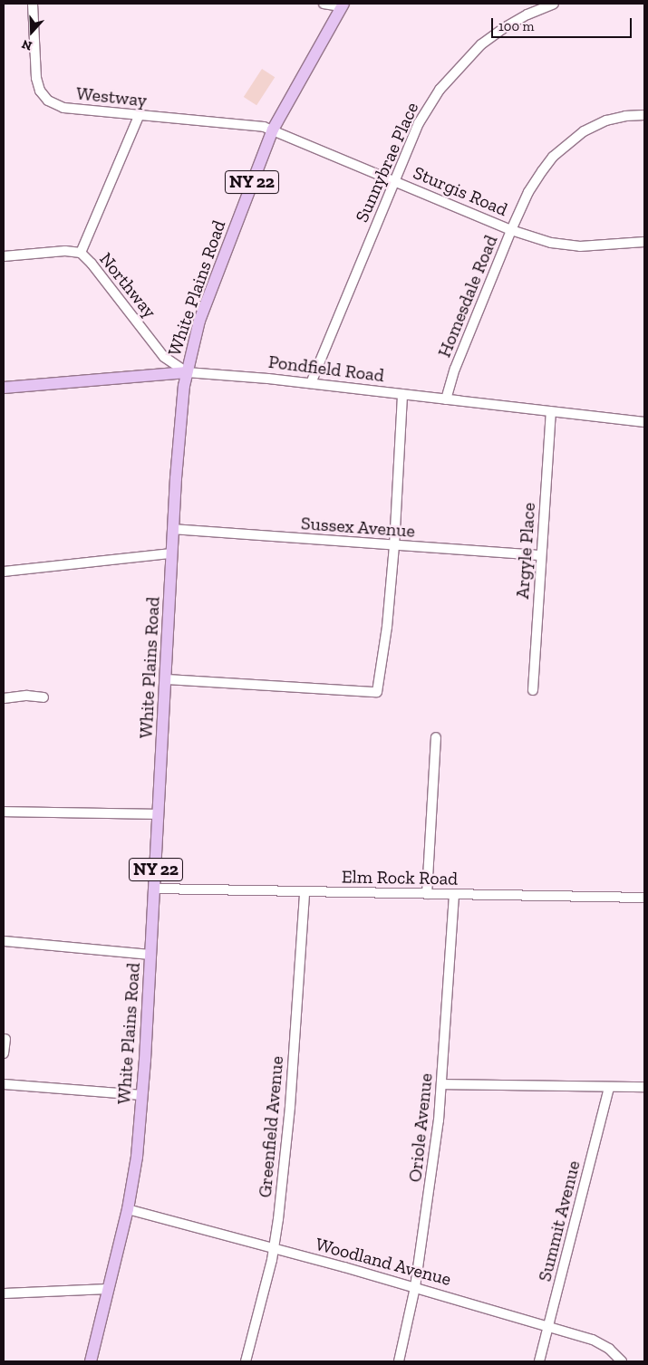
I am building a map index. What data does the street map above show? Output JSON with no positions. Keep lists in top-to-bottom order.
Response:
{
  "streets": {
    "main road": ["NY 22", "White Plains Road", "Pondfield Road"],
    "street": [
      "Westway",
      "Sunnybrae Place",
      "Sturgis Road",
      "Northway",
      "Homesdale Road",
      "Sussex Avenue",
      "Argyle Place",
      "Elm Rock Road",
      "Greenfield Avenue",
      "Oriole Avenue",
      "Summit Avenue",
      "Woodland Avenue"
    ]
  },
  "crossings": [
    ["Westway", "Sturgis Road"],
    ["Westway", "White Plains Road"],
    ["Sunnybrae Place", "Sturgis Road"],
    ["Sunnybrae Place", "Pondfield Road"],
    ["Sturgis Road", "White Plains Road"],
    ["Sturgis Road", "Homesdale Road"],
    ["Northway", "White Plains Road"],
    ["Northway", "Pondfield Road"],
    ["White Plains Road", "Pondfield Road"],
    ["White Plains Road", "Sussex Avenue"],
    ["White Plains Road", "Elm Rock Road"],
    ["White Plains Road", "Woodland Avenue"],
    ["Homesdale Road", "Pondfield Road"],
    ["Pondfield Road", "Argyle Place"],
    ["Sussex Avenue", "Argyle Place"],
    ["Elm Rock Road", "Greenfield Avenue"],
    ["Elm Rock Road", "Oriole Avenue"],
    ["Greenfield Avenue", "Woodland Avenue"],
    ["Oriole Avenue", "Woodland Avenue"],
    ["Summit Avenue", "Woodland Avenue"]
  ],
  "scale_bar": "100 m",
  "north": "bottom"
}
